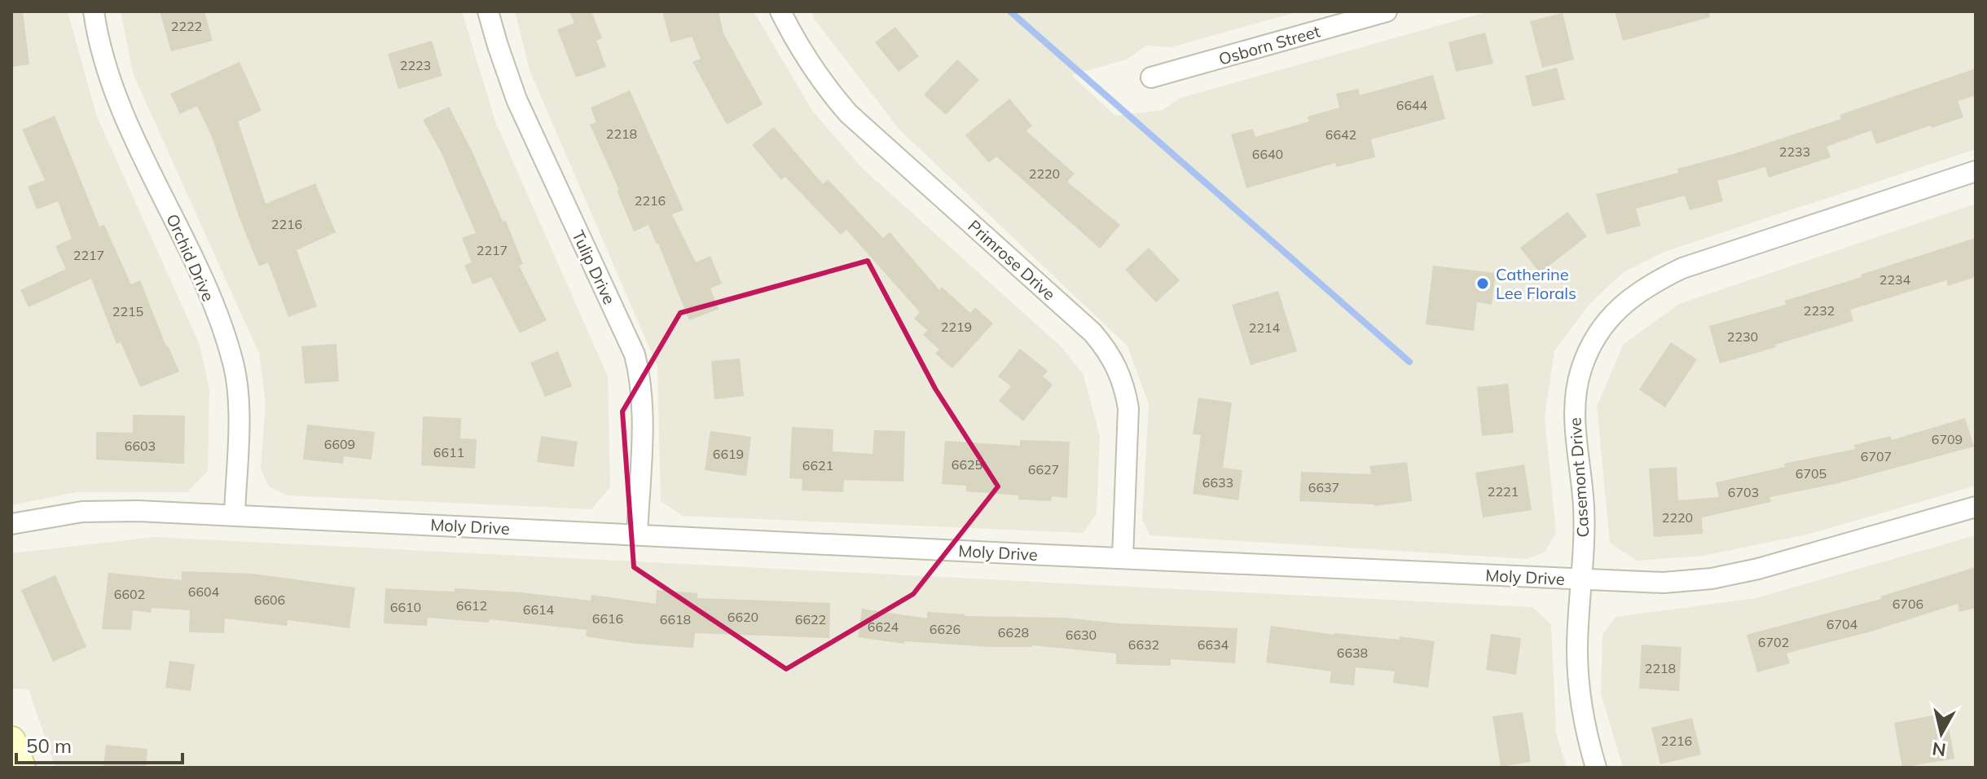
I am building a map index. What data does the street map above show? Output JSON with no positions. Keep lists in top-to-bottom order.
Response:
{
  "streets": {
    "street": [
      "Osborn Street",
      "Orchid Drive",
      "Primrose Drive",
      "Tulip Drive",
      "Casemont Drive",
      "Moly Drive"
    ]
  },
  "crossings": [
    ["Orchid Drive", "Moly Drive"],
    ["Primrose Drive", "Moly Drive"],
    ["Tulip Drive", "Moly Drive"],
    ["Casemont Drive", "Moly Drive"]
  ],
  "places": ["Catherine Lee Florals"],
  "house_numbers": [
    "2222",
    "2223",
    "6644",
    "2218",
    "6642",
    "2233",
    "6640",
    "2220",
    "2216",
    "2216",
    "2217",
    "2217",
    "2234",
    "2232",
    "2215",
    "2219",
    "2214",
    "2230",
    "6709",
    "6609",
    "6603",
    "6611",
    "6619",
    "6707",
    "6625",
    "6621",
    "6627",
    "6705",
    "6633",
    "6637",
    "2221",
    "6703",
    "2220",
    "6604",
    "6602",
    "6606",
    "6706",
    "6612",
    "6610",
    "6614",
    "6620",
    "6616",
    "6618",
    "6622",
    "6704",
    "6624",
    "6626",
    "6628",
    "6630",
    "6702",
    "6632",
    "6634",
    "6638",
    "2218",
    "2216"
  ],
  "scale_bar": "50 m",
  "north": "bottom"
}
